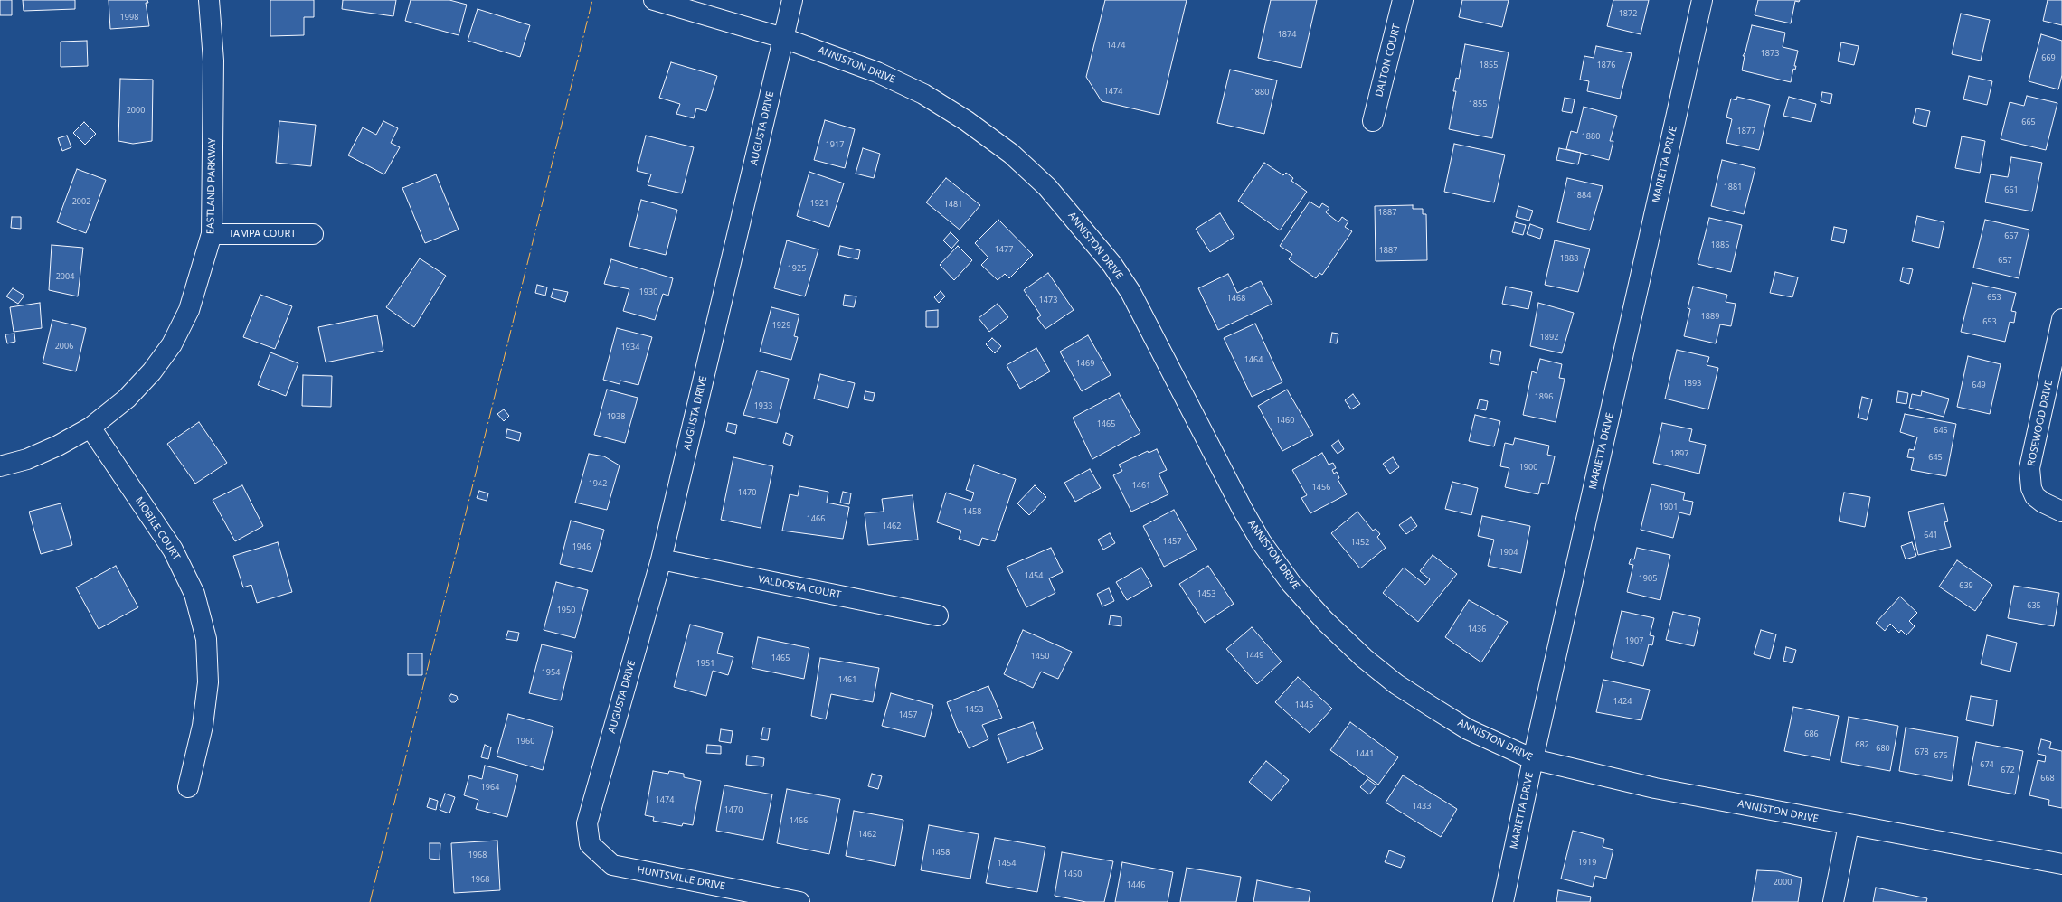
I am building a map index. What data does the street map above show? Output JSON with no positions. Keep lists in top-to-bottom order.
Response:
{
  "streets": {
    "street": [
      "DALTON COURT",
      "ANNISTON DRIVE",
      "AUGUSTA DRIVE",
      "MARIETTA DRIVE",
      "EASTLAND PARKWAY",
      "TAMPA COURT",
      "ROSEWOOD DRIVE",
      "MOBILE COURT",
      "VALDOSTA COURT",
      "HUNTSVILLE DRIVE"
    ]
  },
  "crossings": [
    ["ANNISTON DRIVE", "AUGUSTA DRIVE"],
    ["ANNISTON DRIVE", "MARIETTA DRIVE"],
    ["AUGUSTA DRIVE", "VALDOSTA COURT"],
    ["AUGUSTA DRIVE", "HUNTSVILLE DRIVE"],
    ["EASTLAND PARKWAY", "TAMPA COURT"],
    ["EASTLAND PARKWAY", "MOBILE COURT"]
  ],
  "house_numbers": [
    "1872",
    "1998",
    "1874",
    "1474",
    "1873",
    "669",
    "1855",
    "1876",
    "1474",
    "1880",
    "1855",
    "2000",
    "665",
    "1877",
    "1880",
    "1917",
    "1881",
    "661",
    "1884",
    "2002",
    "1921",
    "1481",
    "1887",
    "657",
    "1885",
    "1477",
    "1887",
    "1888",
    "657",
    "1925",
    "2004",
    "1930",
    "653",
    "1468",
    "1473",
    "1889",
    "653",
    "1929",
    "1892",
    "2006",
    "1934",
    "1464",
    "1469",
    "1893",
    "649",
    "1896",
    "1933",
    "1938",
    "1460",
    "1465",
    "645",
    "1897",
    "645",
    "1900",
    "1942",
    "1461",
    "1456",
    "1470",
    "1901",
    "1458",
    "1466",
    "1462",
    "641",
    "1457",
    "1452",
    "1946",
    "1904",
    "1454",
    "1905",
    "639",
    "1453",
    "635",
    "1950",
    "1436",
    "1907",
    "1449",
    "1450",
    "1465",
    "1951",
    "1954",
    "1461",
    "1424",
    "1445",
    "1453",
    "1457",
    "686",
    "1960",
    "682",
    "680",
    "678",
    "1441",
    "676",
    "674",
    "672",
    "668",
    "1964",
    "1474",
    "1433",
    "1470",
    "1466",
    "1462",
    "1458",
    "1968",
    "1919",
    "1454",
    "1450",
    "1968",
    "2000",
    "1446"
  ]
}
